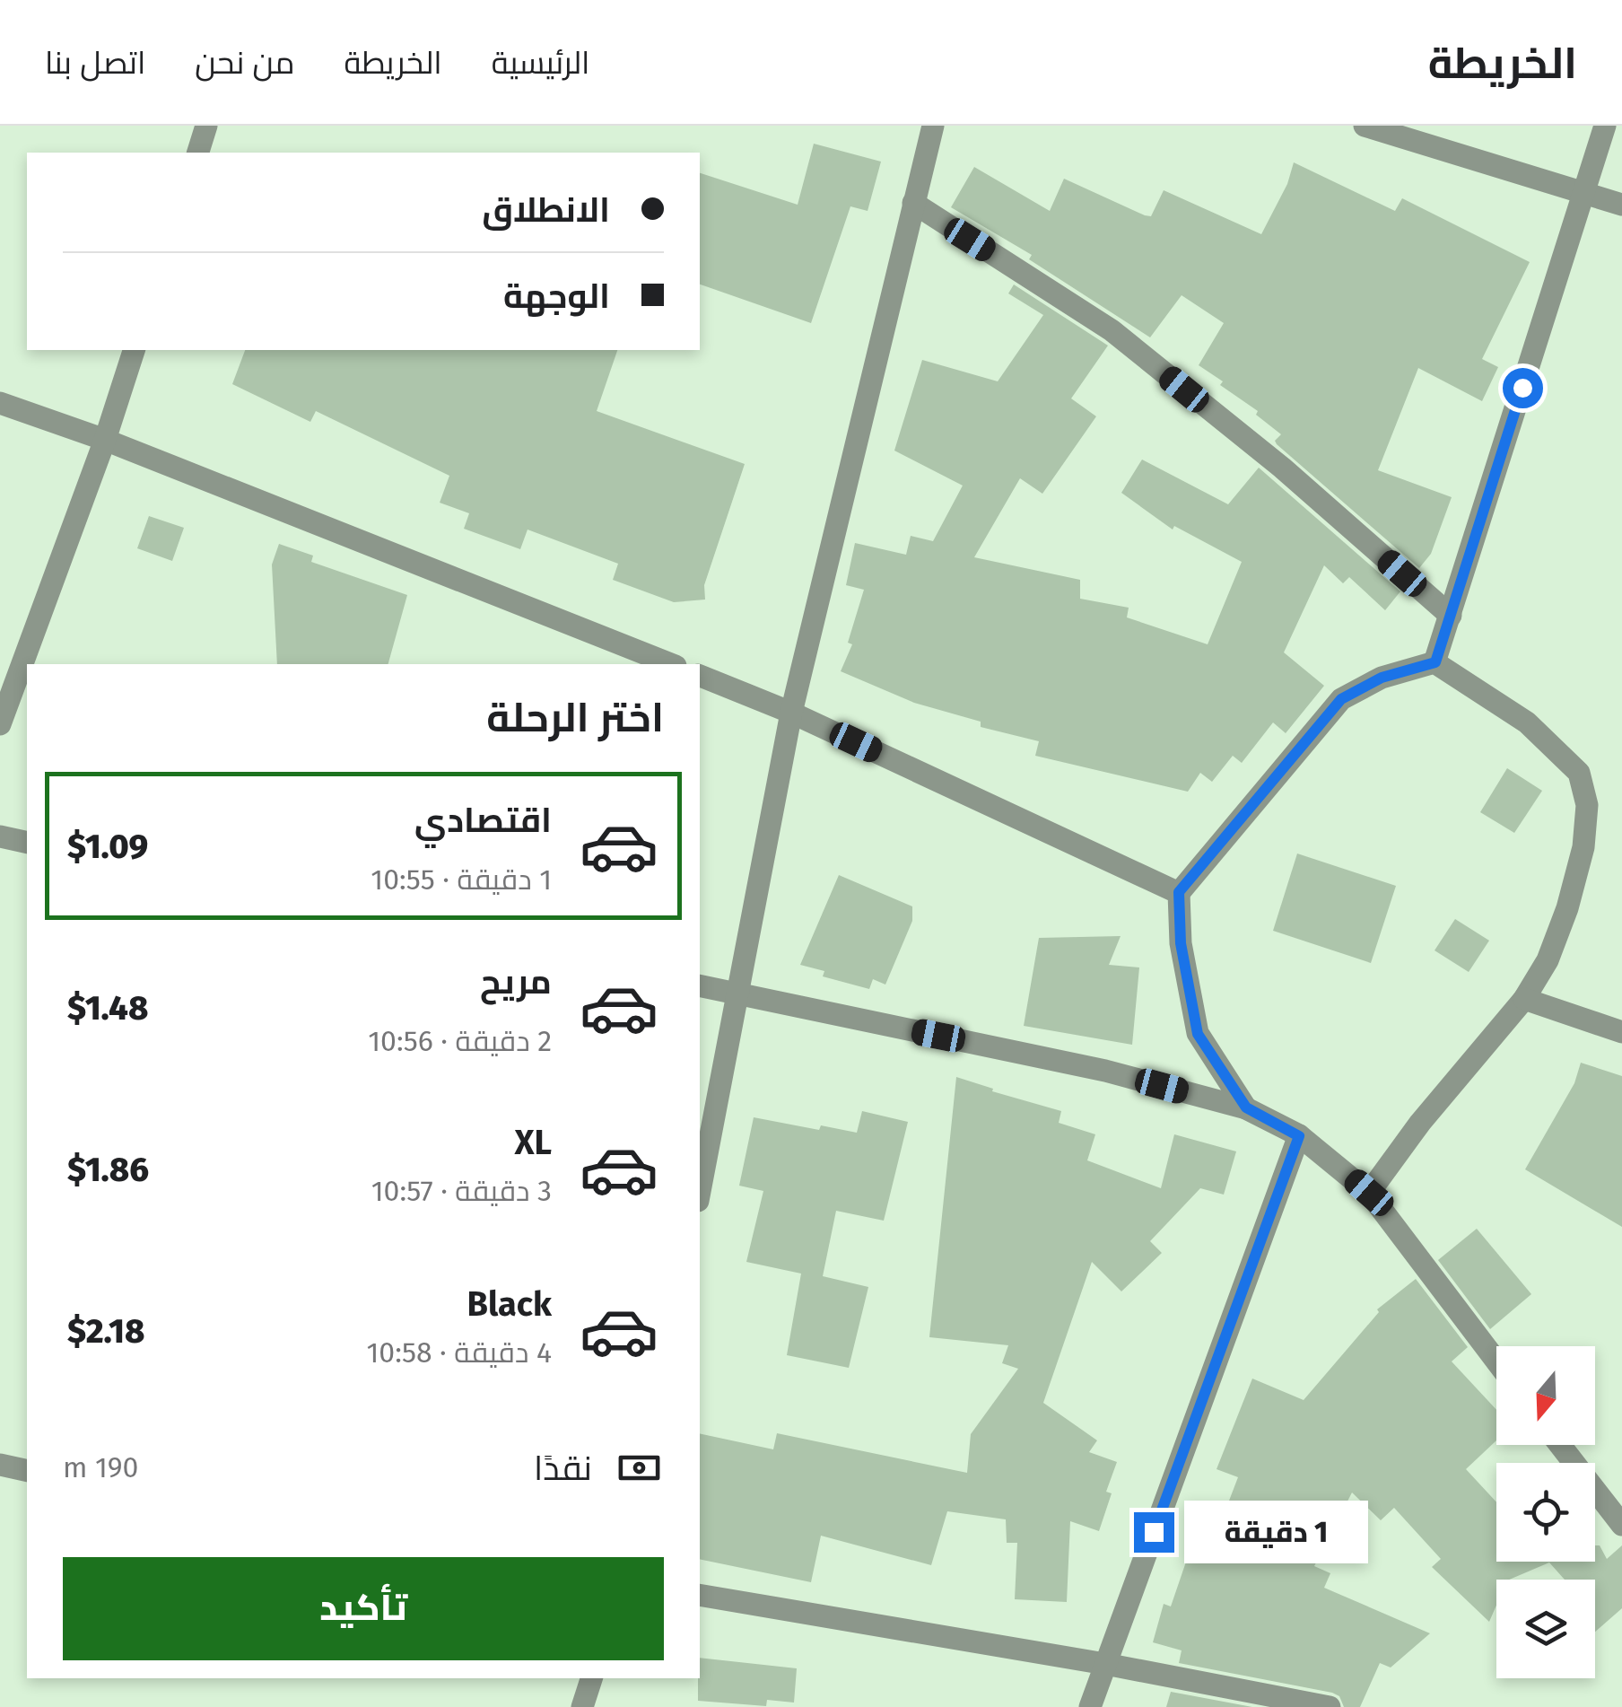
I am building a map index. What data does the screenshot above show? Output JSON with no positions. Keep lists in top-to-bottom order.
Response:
{
  "north": "bottom",
  "page": {
    "header": "الخريطة",
    "nav": [
      "الرئيسية",
      "الخريطة",
      "من نحن",
      "اتصل بنا"
    ],
    "banner": ["الانطلاق", "الوجهة"],
    "heading": "اختر الرحلة",
    "list": [
      {
        "name": "اقتصادي",
        "note": "1 دقيقة · 10:55",
        "value": "$1.09"
      },
      {
        "name": "مريح",
        "note": "2 دقيقة · 10:56",
        "value": "$1.48"
      },
      {
        "name": "XL",
        "note": "3 دقيقة · 10:57",
        "value": "$1.86"
      },
      {
        "name": "Black",
        "note": "4 دقيقة · 10:58",
        "value": "$2.18"
      }
    ],
    "pay": ["نقدًا", "190 m"],
    "bubble": "1 دقيقة",
    "buttons": "تأكيد"
  }
}
